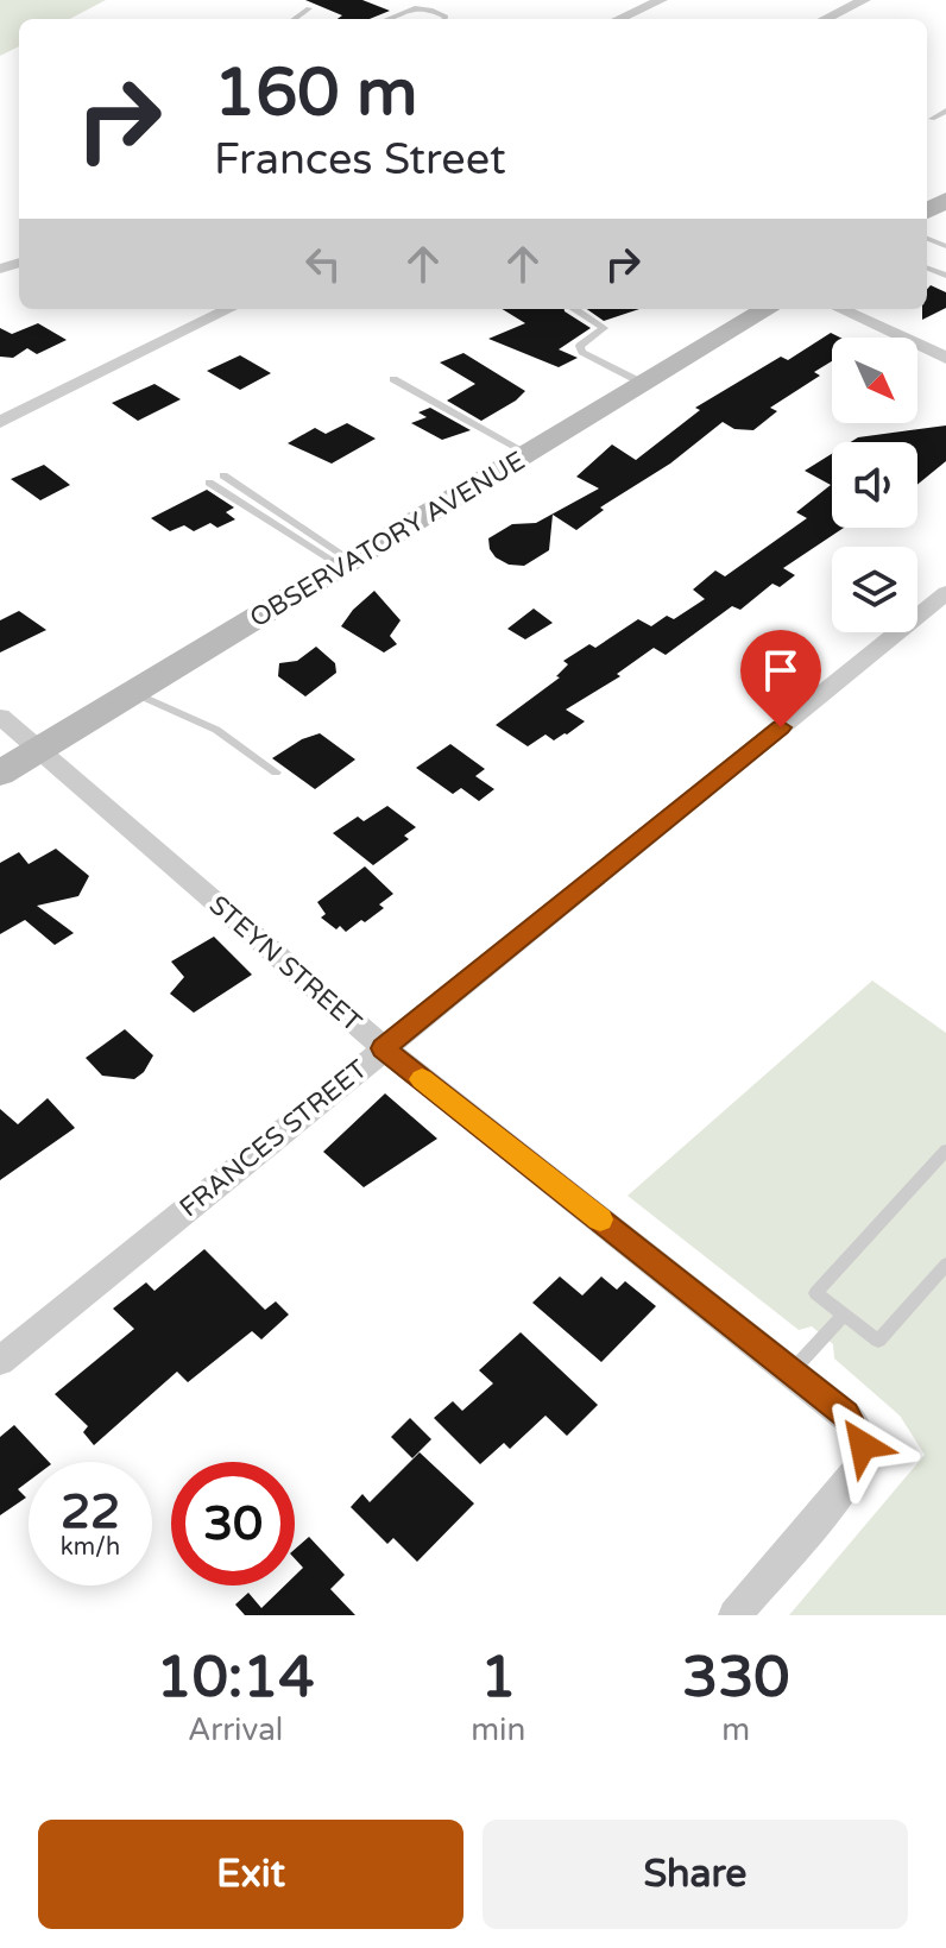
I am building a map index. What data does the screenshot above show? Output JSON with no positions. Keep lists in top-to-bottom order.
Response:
{
  "streets": {
    "main road": ["OBSERVATORY AVENUE"],
    "street": ["STEYN STREET", "FRANCES STREET"]
  },
  "crossings": [
    ["OBSERVATORY AVENUE", "STEYN STREET"],
    ["STEYN STREET", "FRANCES STREET"]
  ],
  "north": "bottom right",
  "page": {
    "turn": ["160 m", "Frances Street"],
    "speed": "22 km/h",
    "limit": "30",
    "eta": [
      "10:14",
      "Arrival",
      "1",
      "min",
      "330",
      "m"
    ],
    "buttons": ["Exit", "Share"]
  }
}
